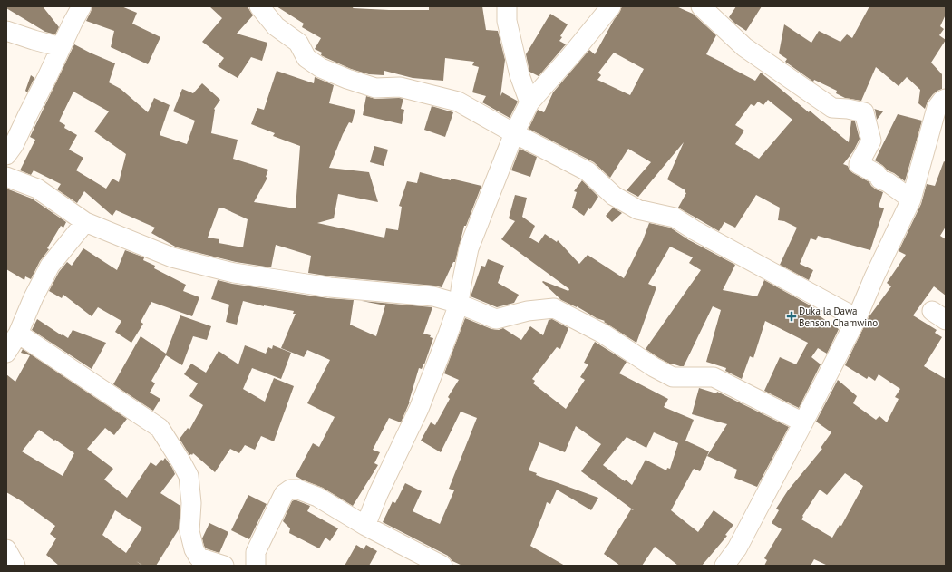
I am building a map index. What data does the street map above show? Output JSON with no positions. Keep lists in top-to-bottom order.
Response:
{
  "places": {
    "health": ["Duka la Dawa Benson Chamwino"]
  }
}
